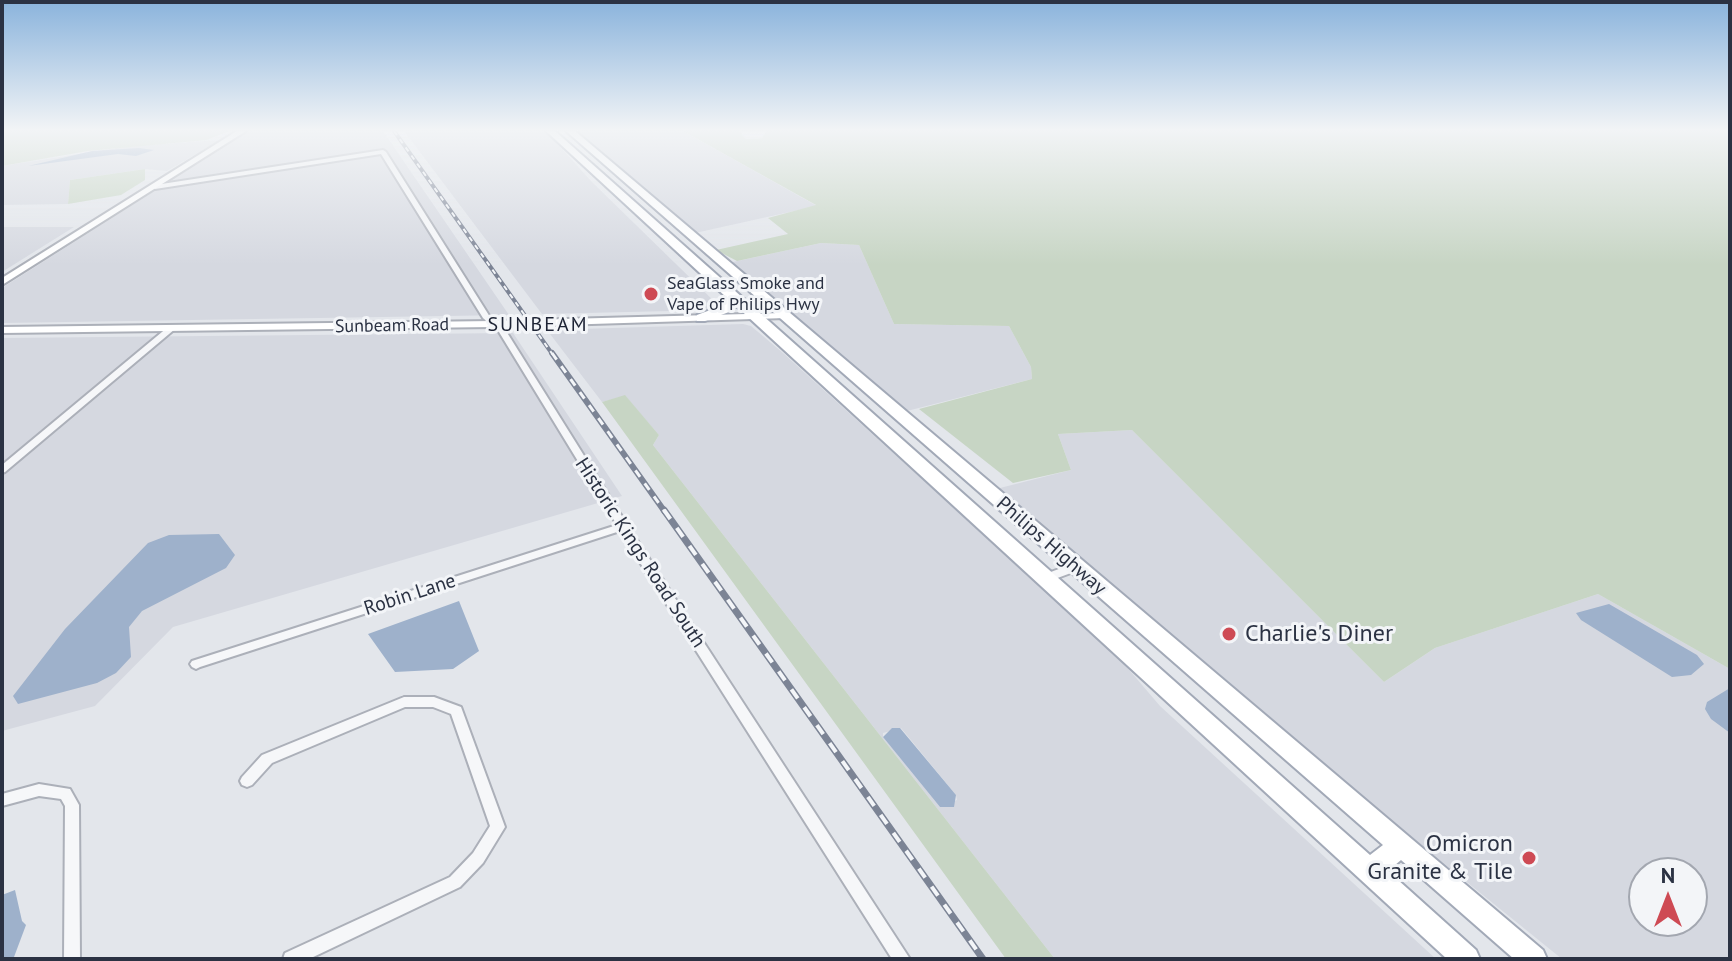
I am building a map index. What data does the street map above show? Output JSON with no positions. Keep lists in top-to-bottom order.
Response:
{
  "streets": {
    "main road": ["Philips Highway"],
    "street": ["Sunbeam Road", "Historic Kings Road South", "Robin Lane"]
  },
  "crossings": [
    ["Sunbeam Road", "Philips Highway"],
    ["Sunbeam Road", "Historic Kings Road South"],
    ["Historic Kings Road South", "Robin Lane"]
  ],
  "districts": ["SUNBEAM"],
  "places": ["SeaGlass Smoke and Vape of Philips Hwy", "Charlie's Diner", "Omicron Granite & Tile"],
  "north": "top"
}
